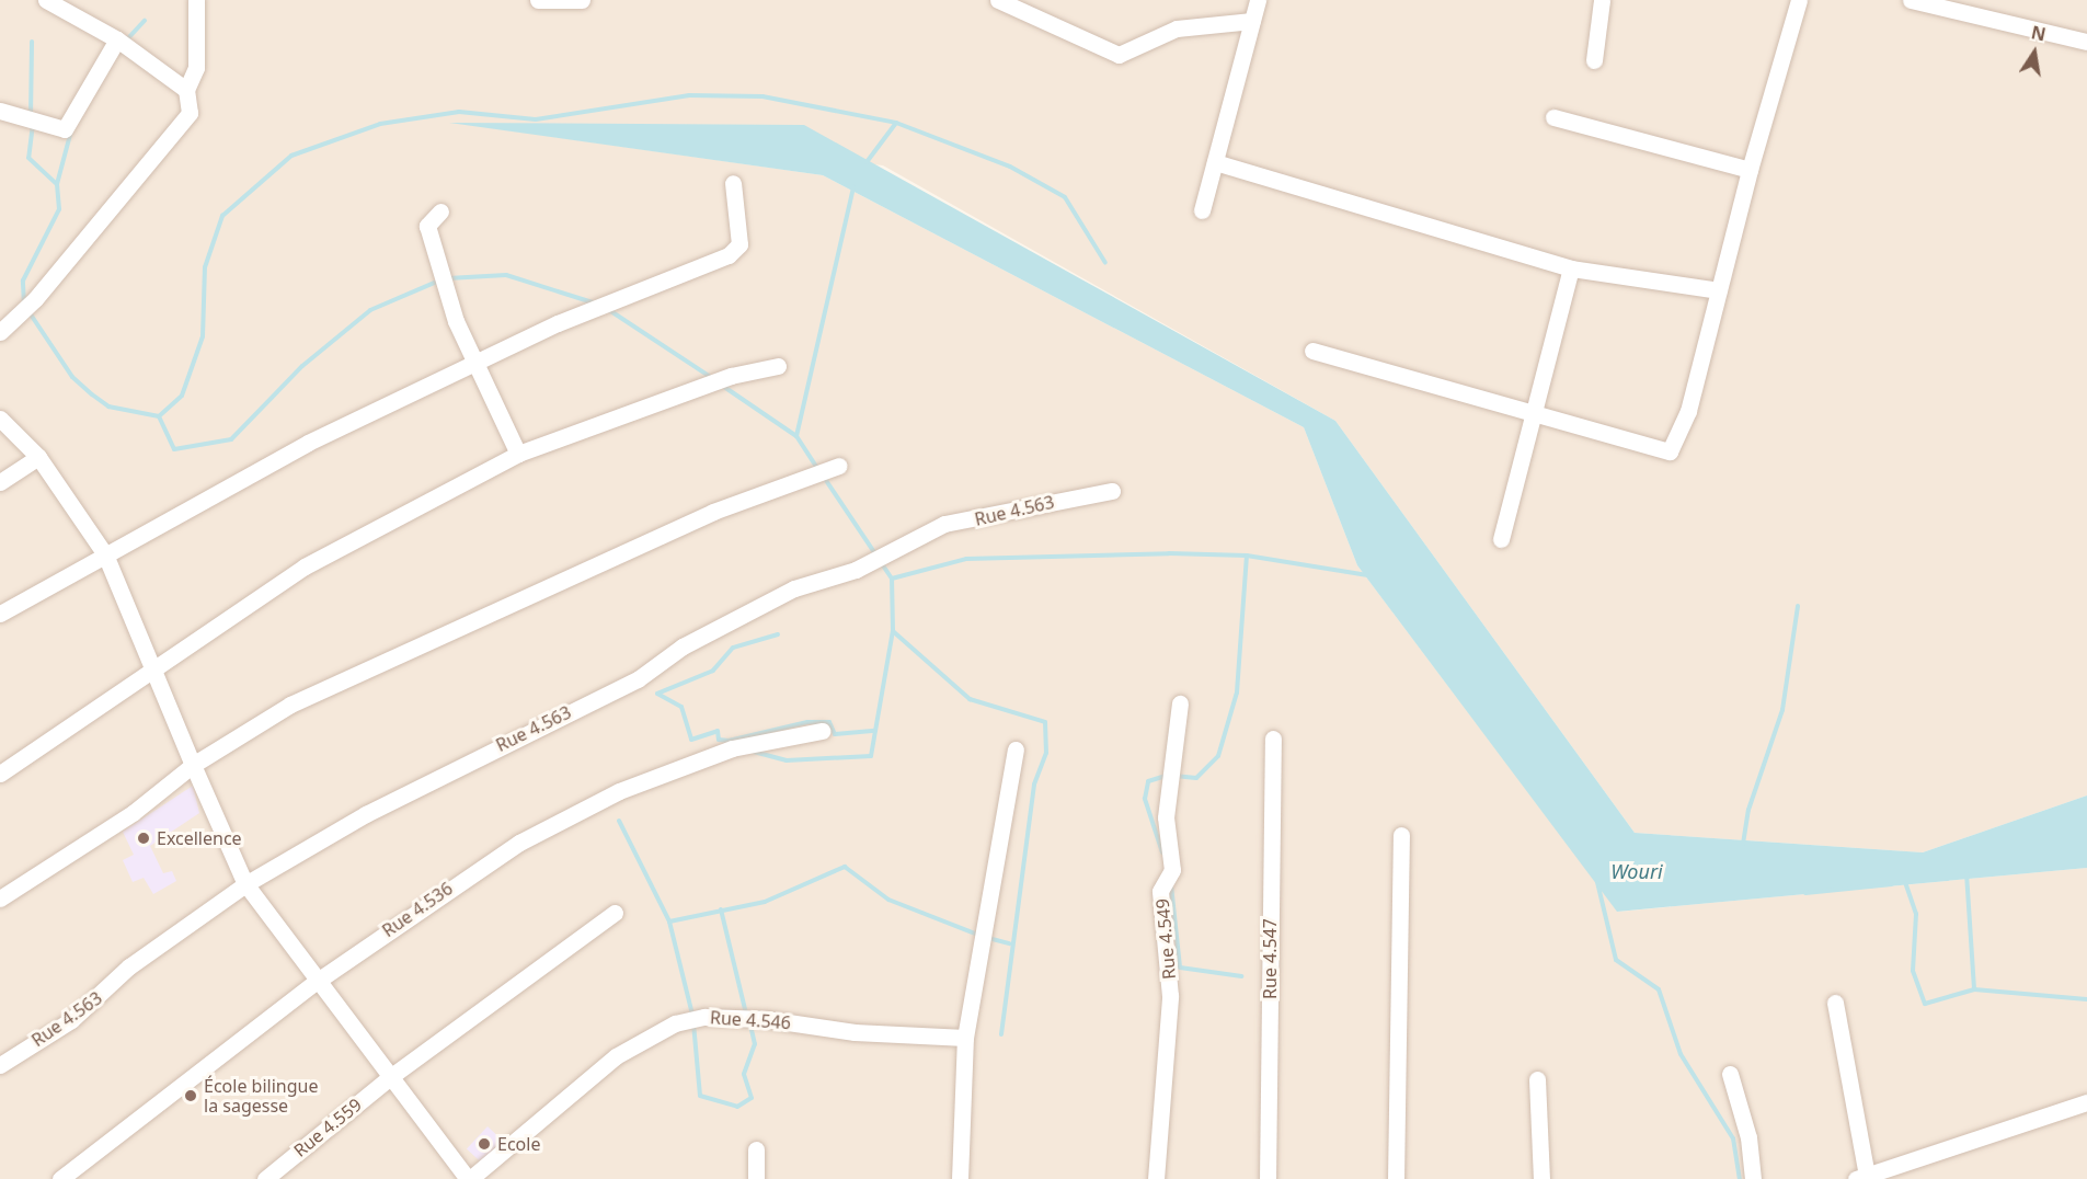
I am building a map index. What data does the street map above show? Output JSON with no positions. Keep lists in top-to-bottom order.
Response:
{
  "streets": {
    "street": [
      "Rue 4.563",
      "Rue 4.536",
      "Rue 4.549",
      "Rue 4.547",
      "Rue 4.546",
      "Rue 4.559"
    ]
  },
  "crossings": [
    ["Rue 4.563", "Rue 4.546"],
    ["Rue 4.536", "Rue 4.546"],
    ["Rue 4.546", "Rue 4.559"]
  ],
  "water": ["Wouri"],
  "places": ["Excellence", "École bilingue la sagesse", "Ecole"],
  "north": "top"
}
